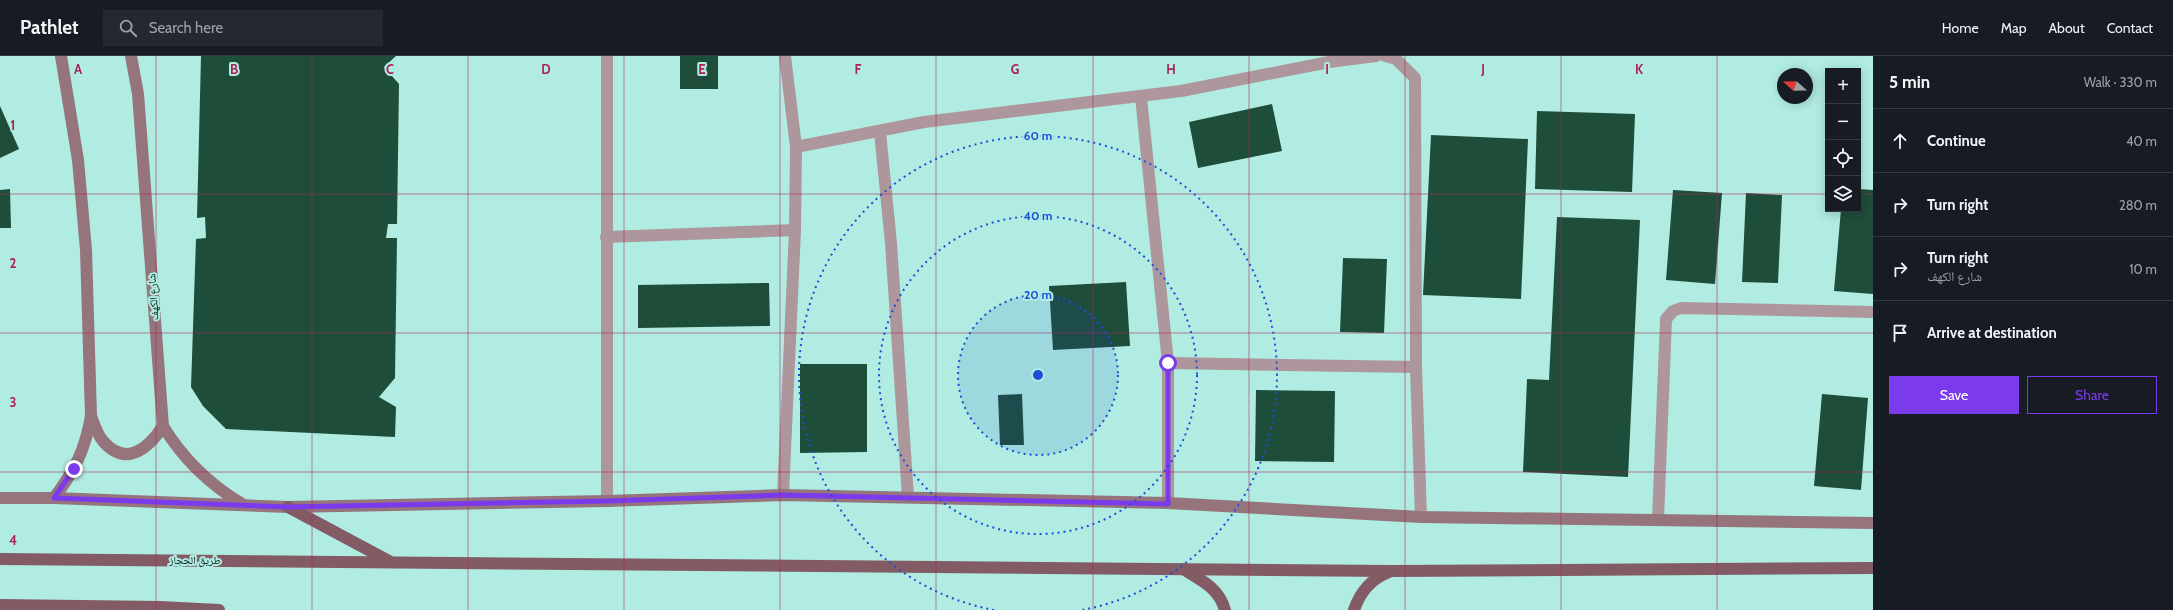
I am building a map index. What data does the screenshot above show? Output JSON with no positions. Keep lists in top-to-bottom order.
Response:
{
  "streets": {
    "main road": ["شارع الكهف", "طريق الحجاز"]
  },
  "north": "left",
  "page": {
    "header": "Pathlet",
    "search": "Search here",
    "nav": [
      "Home",
      "Map",
      "About",
      "Contact"
    ],
    "heading": ["5 min", "Walk · 330 m"],
    "map_buttons": ["+", "−"],
    "list": [
      ["Continue", "40 m"],
      ["Turn right", "280 m"],
      ["Turn right", "شارع الكهف", "10 m"],
      "Arrive at destination"
    ],
    "buttons": ["Save", "Share"]
  },
  "grid": {
    "columns": [
      "A",
      "B",
      "C",
      "D",
      "E",
      "F",
      "G",
      "H",
      "I",
      "J",
      "K"
    ],
    "rows": [
      "1",
      "2",
      "3",
      "4"
    ]
  },
  "rings": ["60 m", "40 m", "20 m"]
}
